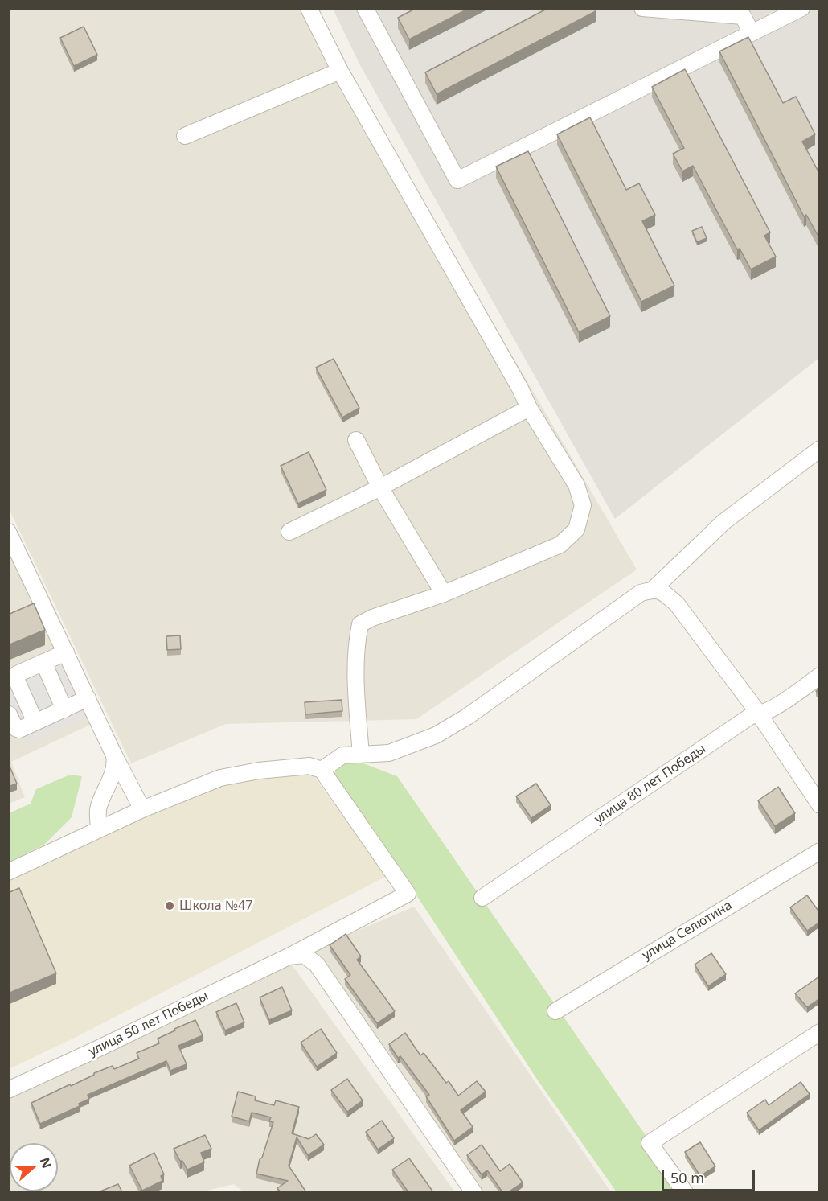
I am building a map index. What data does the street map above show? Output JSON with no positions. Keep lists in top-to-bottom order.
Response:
{
  "streets": {
    "street": ["улица 80 лет Победы", "улица Селютина", "улица 50 лет Победы"]
  },
  "places": ["Школа №47"],
  "scale_bar": "50 m",
  "north": "right"
}
